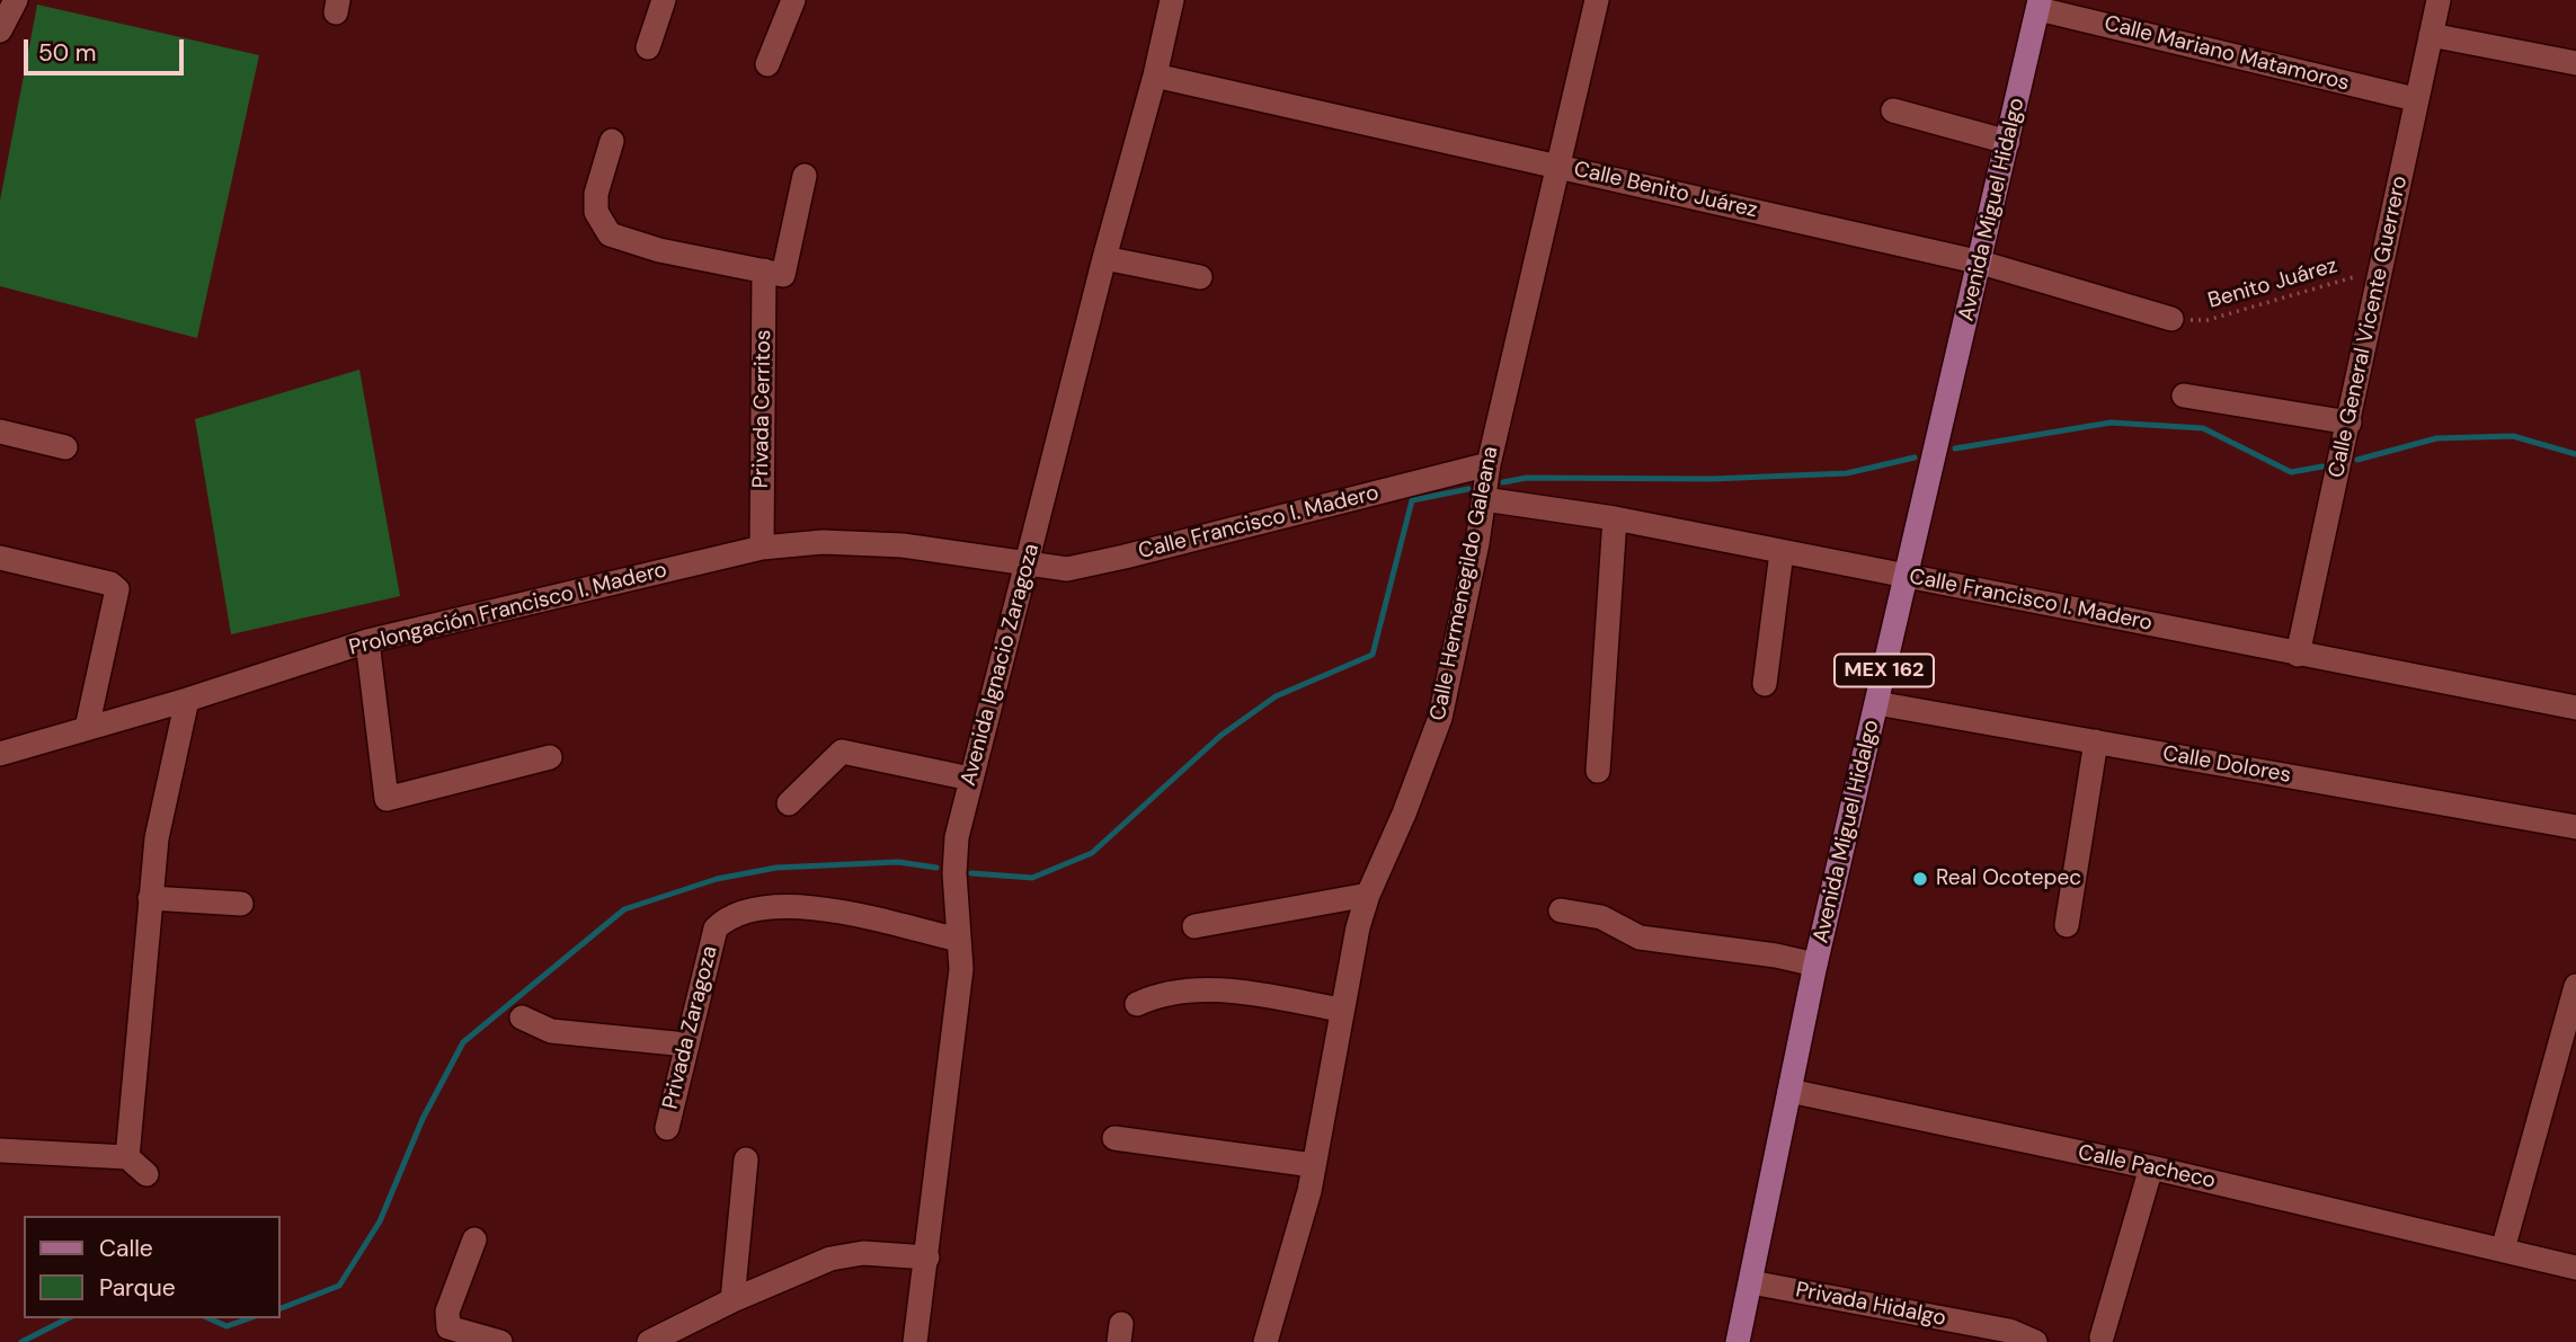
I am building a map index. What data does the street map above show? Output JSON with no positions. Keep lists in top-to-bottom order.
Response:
{
  "streets": {
    "main road": ["Avenida Miguel Hidalgo", "MEX 162"],
    "street": [
      "Calle Mariano Matamoros",
      "Calle Benito Juárez",
      "Calle General Vicente Guerrero",
      "Privada Cerritos",
      "Calle Francisco I. Madero",
      "Calle Hermenegildo Galeana",
      "Prolongación Francisco I. Madero",
      "Avenida Ignacio Zaragoza",
      "Calle Dolores",
      "Privada Zaragoza",
      "Calle Pacheco",
      "Privada Hidalgo"
    ],
    "path": ["Benito Juárez"]
  },
  "crossings": [
    ["Calle Mariano Matamoros", "Avenida Miguel Hidalgo"],
    ["Calle Mariano Matamoros", "Calle General Vicente Guerrero"],
    ["Calle Benito Juárez", "Avenida Miguel Hidalgo"],
    ["Calle Benito Juárez", "Benito Juárez"],
    ["Calle Benito Juárez", "Calle Hermenegildo Galeana"],
    ["Calle Benito Juárez", "Avenida Ignacio Zaragoza"],
    ["Avenida Miguel Hidalgo", "Calle Francisco I. Madero"],
    ["Avenida Miguel Hidalgo", "Calle Dolores"],
    ["Avenida Miguel Hidalgo", "Calle Pacheco"],
    ["Avenida Miguel Hidalgo", "Privada Hidalgo"],
    ["Benito Juárez", "Calle General Vicente Guerrero"],
    ["Calle General Vicente Guerrero", "Calle Francisco I. Madero"],
    ["Privada Cerritos", "Prolongación Francisco I. Madero"],
    ["Calle Francisco I. Madero", "Calle Hermenegildo Galeana"],
    ["Calle Francisco I. Madero", "Prolongación Francisco I. Madero"],
    ["Calle Francisco I. Madero", "Avenida Ignacio Zaragoza"],
    ["Prolongación Francisco I. Madero", "Avenida Ignacio Zaragoza"],
    ["Avenida Ignacio Zaragoza", "Privada Zaragoza"]
  ],
  "places": ["Real Ocotepec"],
  "legend": ["Calle", "Parque"],
  "scale_bar": "50 m"
}
